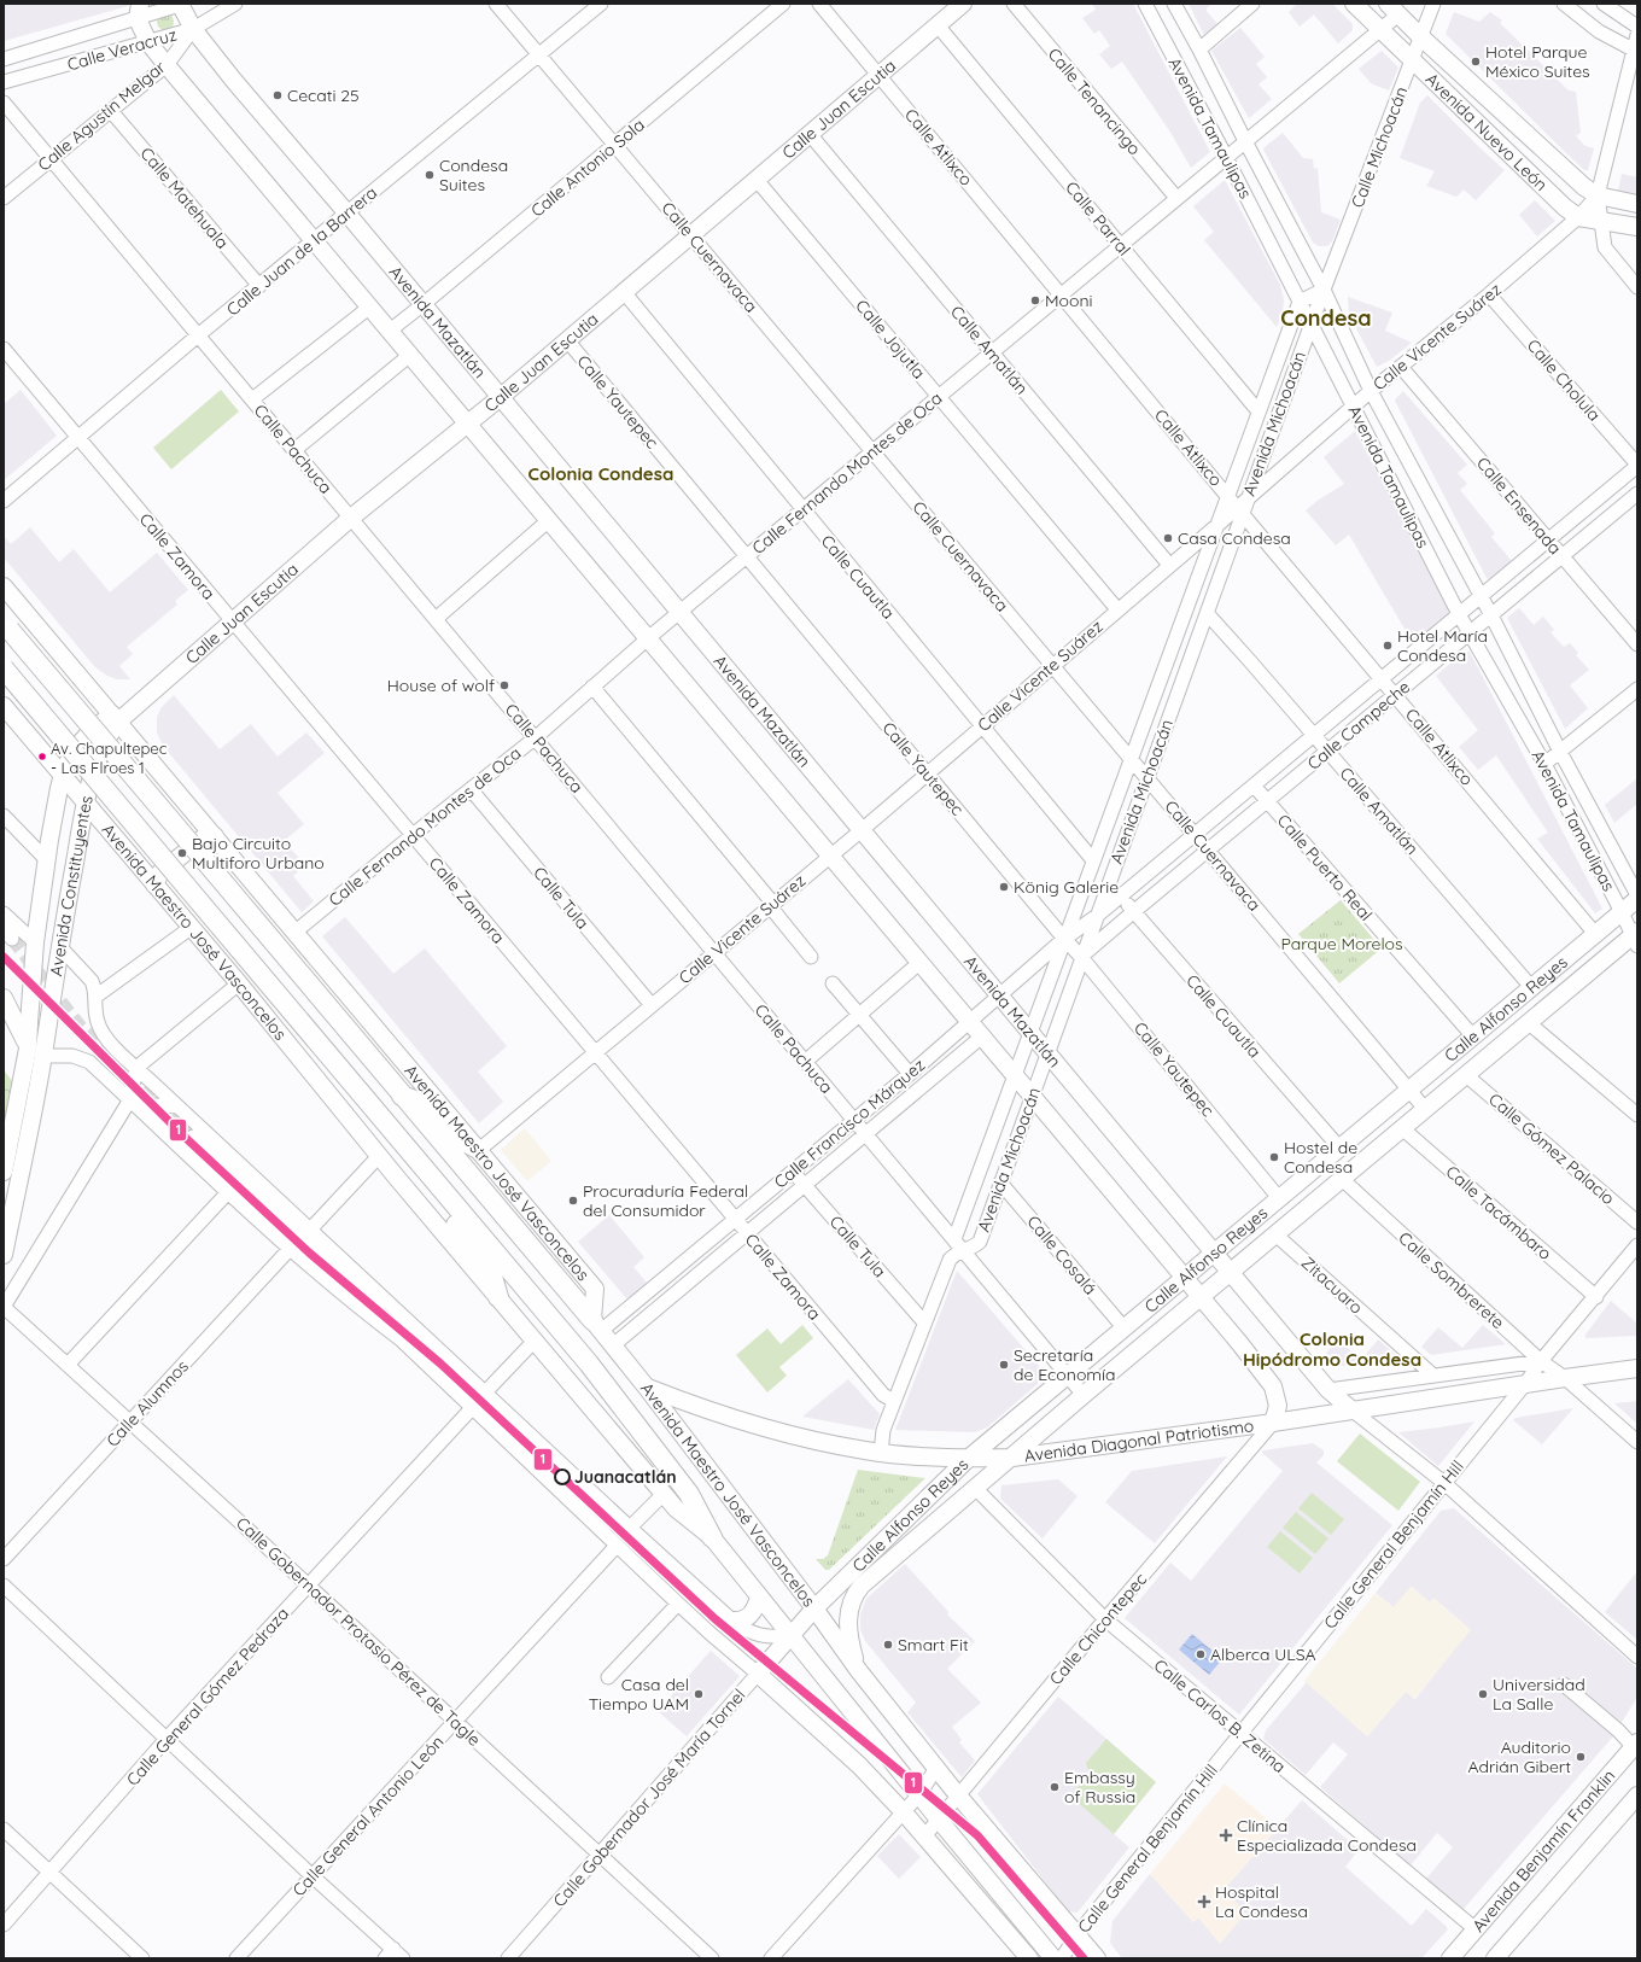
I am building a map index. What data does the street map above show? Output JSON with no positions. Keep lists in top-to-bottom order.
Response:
{
  "streets": {
    "main road": [
      "Calle Juan Escutia",
      "Avenida Nuevo León",
      "Avenida Mazatlán",
      "Avenida Constituyentes",
      "Avenida Maestro José Vasconcelos",
      "Calle Alfonso Reyes",
      "Avenida Diagonal Patriotismo",
      "Calle Gobernador José María Tornel",
      "Avenida Benjamín Franklin"
    ],
    "street": [
      "Calle Veracruz",
      "Calle Tenancingo",
      "Calle Agustín Melgar",
      "Avenida Tamaulipas",
      "Calle Atlixco",
      "Calle Michoacán",
      "Calle Antonio Sola",
      "Calle Matehuala",
      "Calle Parral",
      "Calle Juan de la Barrera",
      "Calle Cuernavaca",
      "Calle Vicente Suárez",
      "Calle Jojutla",
      "Calle Amatlán",
      "Calle Cholula",
      "Calle Yautepec",
      "Avenida Michoacán",
      "Calle Pachuca",
      "Calle Fernando Montes de Oca",
      "Calle Ensenada",
      "Calle Zamora",
      "Calle Cuautla",
      "Calle Campeche",
      "Calle Puerto Real",
      "Calle Tula",
      "Calle Francisco Márquez",
      "Calle Gómez Palacio",
      "Calle Tacámbaro",
      "Calle Cosalá",
      "Calle Sombrerete",
      "Zitacuaro",
      "Calle Alumnos",
      "Calle General Benjamín Hill",
      "Calle Chicontepec",
      "Calle Gobernador Protasio Pérez de Tagle",
      "Calle General Gómez Pedraza",
      "Calle Carlos B. Zetina",
      "Calle General Antonio León"
    ]
  },
  "crossings": [
    ["Calle Veracruz", "Calle Agustín Melgar"],
    ["Calle Veracruz", "Avenida Mazatlán"],
    ["Calle Tenancingo", "Calle Fernando Montes de Oca"],
    ["Calle Juan Escutia", "Calle Atlixco"],
    ["Calle Juan Escutia", "Calle Parral"],
    ["Calle Juan Escutia", "Calle Cuernavaca"],
    ["Calle Juan Escutia", "Avenida Mazatlán"],
    ["Calle Juan Escutia", "Calle Jojutla"],
    ["Calle Juan Escutia", "Calle Amatlán"],
    ["Calle Juan Escutia", "Calle Yautepec"],
    ["Calle Juan Escutia", "Calle Pachuca"],
    ["Calle Juan Escutia", "Calle Zamora"],
    ["Calle Juan Escutia", "Calle Cuautla"],
    ["Calle Juan Escutia", "Avenida Constituyentes"],
    ["Calle Juan Escutia", "Avenida Maestro José Vasconcelos"],
    ["Calle Agustín Melgar", "Calle Matehuala"],
    ["Calle Agustín Melgar", "Avenida Mazatlán"],
    ["Calle Agustín Melgar", "Calle Pachuca"],
    ["Avenida Tamaulipas", "Calle Michoacán"],
    ["Avenida Tamaulipas", "Calle Vicente Suárez"],
    ["Avenida Tamaulipas", "Avenida Michoacán"],
    ["Avenida Tamaulipas", "Calle Fernando Montes de Oca"],
    ["Avenida Tamaulipas", "Calle Campeche"],
    ["Avenida Tamaulipas", "Calle Alfonso Reyes"],
    ["Avenida Nuevo León", "Calle Michoacán"],
    ["Avenida Nuevo León", "Calle Vicente Suárez"],
    ["Avenida Nuevo León", "Calle Fernando Montes de Oca"],
    ["Calle Atlixco", "Calle Vicente Suárez"],
    ["Calle Atlixco", "Avenida Michoacán"],
    ["Calle Atlixco", "Calle Fernando Montes de Oca"],
    ["Calle Atlixco", "Calle Campeche"],
    ["Calle Atlixco", "Calle Alfonso Reyes"],
    ["Calle Michoacán", "Avenida Michoacán"],
    ["Calle Antonio Sola", "Calle Cuernavaca"],
    ["Calle Antonio Sola", "Avenida Mazatlán"],
    ["Calle Matehuala", "Calle Juan de la Barrera"],
    ["Calle Parral", "Avenida Michoacán"],
    ["Calle Parral", "Calle Fernando Montes de Oca"],
    ["Calle Juan de la Barrera", "Calle Cuernavaca"],
    ["Calle Juan de la Barrera", "Avenida Mazatlán"],
    ["Calle Juan de la Barrera", "Calle Pachuca"],
    ["Calle Juan de la Barrera", "Calle Zamora"],
    ["Calle Cuernavaca", "Calle Vicente Suárez"],
    ["Calle Cuernavaca", "Avenida Michoacán"],
    ["Calle Cuernavaca", "Calle Fernando Montes de Oca"],
    ["Calle Cuernavaca", "Calle Campeche"],
    ["Calle Cuernavaca", "Calle Alfonso Reyes"],
    ["Avenida Mazatlán", "Calle Vicente Suárez"],
    ["Avenida Mazatlán", "Avenida Michoacán"],
    ["Avenida Mazatlán", "Calle Fernando Montes de Oca"],
    ["Avenida Mazatlán", "Calle Alfonso Reyes"],
    ["Avenida Mazatlán", "Calle Francisco Márquez"],
    ["Avenida Mazatlán", "Avenida Diagonal Patriotismo"],
    ["Calle Vicente Suárez", "Calle Jojutla"],
    ["Calle Vicente Suárez", "Calle Amatlán"],
    ["Calle Vicente Suárez", "Calle Cholula"],
    ["Calle Vicente Suárez", "Calle Yautepec"],
    ["Calle Vicente Suárez", "Avenida Michoacán"],
    ["Calle Vicente Suárez", "Calle Pachuca"],
    ["Calle Vicente Suárez", "Calle Ensenada"],
    ["Calle Vicente Suárez", "Calle Zamora"],
    ["Calle Vicente Suárez", "Calle Cuautla"],
    ["Calle Vicente Suárez", "Calle Tula"],
    ["Calle Vicente Suárez", "Avenida Maestro José Vasconcelos"],
    ["Calle Jojutla", "Calle Fernando Montes de Oca"],
    ["Calle Amatlán", "Avenida Michoacán"],
    ["Calle Amatlán", "Calle Fernando Montes de Oca"],
    ["Calle Amatlán", "Calle Campeche"],
    ["Calle Amatlán", "Calle Alfonso Reyes"],
    ["Calle Cholula", "Calle Campeche"],
    ["Calle Yautepec", "Avenida Michoacán"],
    ["Calle Yautepec", "Calle Fernando Montes de Oca"],
    ["Calle Yautepec", "Calle Campeche"],
    ["Calle Yautepec", "Calle Alfonso Reyes"],
    ["Calle Yautepec", "Calle Francisco Márquez"],
    ["Avenida Michoacán", "Calle Pachuca"],
    ["Avenida Michoacán", "Calle Zamora"],
    ["Avenida Michoacán", "Calle Cuautla"],
    ["Avenida Michoacán", "Calle Campeche"],
    ["Avenida Michoacán", "Calle Tula"],
    ["Avenida Michoacán", "Calle Francisco Márquez"],
    ["Avenida Michoacán", "Calle Cosalá"],
    ["Avenida Michoacán", "Avenida Diagonal Patriotismo"],
    ["Calle Pachuca", "Calle Fernando Montes de Oca"],
    ["Calle Pachuca", "Calle Alfonso Reyes"],
    ["Calle Pachuca", "Calle Francisco Márquez"],
    ["Calle Fernando Montes de Oca", "Calle Zamora"],
    ["Calle Fernando Montes de Oca", "Calle Cuautla"],
    ["Calle Fernando Montes de Oca", "Calle Tula"],
    ["Calle Fernando Montes de Oca", "Avenida Maestro José Vasconcelos"],
    ["Calle Ensenada", "Calle Campeche"],
    ["Calle Zamora", "Calle Francisco Márquez"],
    ["Calle Cuautla", "Calle Campeche"],
    ["Calle Cuautla", "Calle Alfonso Reyes"],
    ["Calle Campeche", "Calle Puerto Real"],
    ["Calle Campeche", "Calle Francisco Márquez"],
    ["Calle Puerto Real", "Calle Alfonso Reyes"],
    ["Avenida Constituyentes", "Avenida Maestro José Vasconcelos"],
    ["Calle Tula", "Calle Francisco Márquez"],
    ["Avenida Maestro José Vasconcelos", "Calle Alfonso Reyes"],
    ["Avenida Maestro José Vasconcelos", "Calle Francisco Márquez"],
    ["Avenida Maestro José Vasconcelos", "Avenida Diagonal Patriotismo"],
    ["Avenida Maestro José Vasconcelos", "Calle General Benjamín Hill"],
    ["Avenida Maestro José Vasconcelos", "Calle Chicontepec"],
    ["Avenida Maestro José Vasconcelos", "Calle Gobernador José María Tornel"],
    ["Calle Alfonso Reyes", "Calle Gómez Palacio"],
    ["Calle Alfonso Reyes", "Calle Tacámbaro"],
    ["Calle Alfonso Reyes", "Calle Cosalá"],
    ["Calle Alfonso Reyes", "Calle Sombrerete"],
    ["Calle Alfonso Reyes", "Zitacuaro"],
    ["Calle Alfonso Reyes", "Avenida Diagonal Patriotismo"],
    ["Calle Alfonso Reyes", "Calle Carlos B. Zetina"],
    ["Calle Alfonso Reyes", "Calle Gobernador José María Tornel"],
    ["Calle Tacámbaro", "Calle General Benjamín Hill"],
    ["Calle Sombrerete", "Avenida Diagonal Patriotismo"],
    ["Calle Sombrerete", "Calle General Benjamín Hill"],
    ["Calle Alumnos", "Calle Gobernador Protasio Pérez de Tagle"],
    ["Avenida Diagonal Patriotismo", "Calle General Benjamín Hill"],
    ["Avenida Diagonal Patriotismo", "Calle Chicontepec"],
    ["Calle General Benjamín Hill", "Calle Carlos B. Zetina"],
    ["Calle Chicontepec", "Calle Carlos B. Zetina"],
    ["Calle Gobernador Protasio Pérez de Tagle", "Calle General Gómez Pedraza"],
    ["Calle Gobernador Protasio Pérez de Tagle", "Calle Gobernador José María Tornel"],
    ["Calle Gobernador Protasio Pérez de Tagle", "Calle General Antonio León"],
    ["Calle Carlos B. Zetina", "Avenida Benjamín Franklin"]
  ],
  "districts": ["Condesa", "Colonia Condesa", "Colonia Hipódromo Condesa"],
  "parks": ["Parque Morelos"],
  "places": {
    "other": [
      "Hotel Parque México Suites",
      "Cecati 25",
      "Condesa Suites",
      "Mooni",
      "Casa Condesa",
      "Hotel María Condesa",
      "House of wolf",
      "Av. Chapultepec - Las Flroes 1",
      "Bajo Circuito Multiforo Urbano",
      "König Galerie",
      "Hostel de Condesa",
      "Procuraduría Federal del Consumidor",
      "Secretaría de Economía",
      "Juanacatlán",
      "Smart Fit",
      "Alberca ULSA",
      "Casa del Tiempo UAM",
      "Universidad La Salle",
      "Auditorio Adrián Gibert",
      "Embassy of Russia"
    ],
    "health": ["Clínica Especializada Condesa", "Hospital La Condesa"]
  },
  "lines": ["metro line 1"]
}
